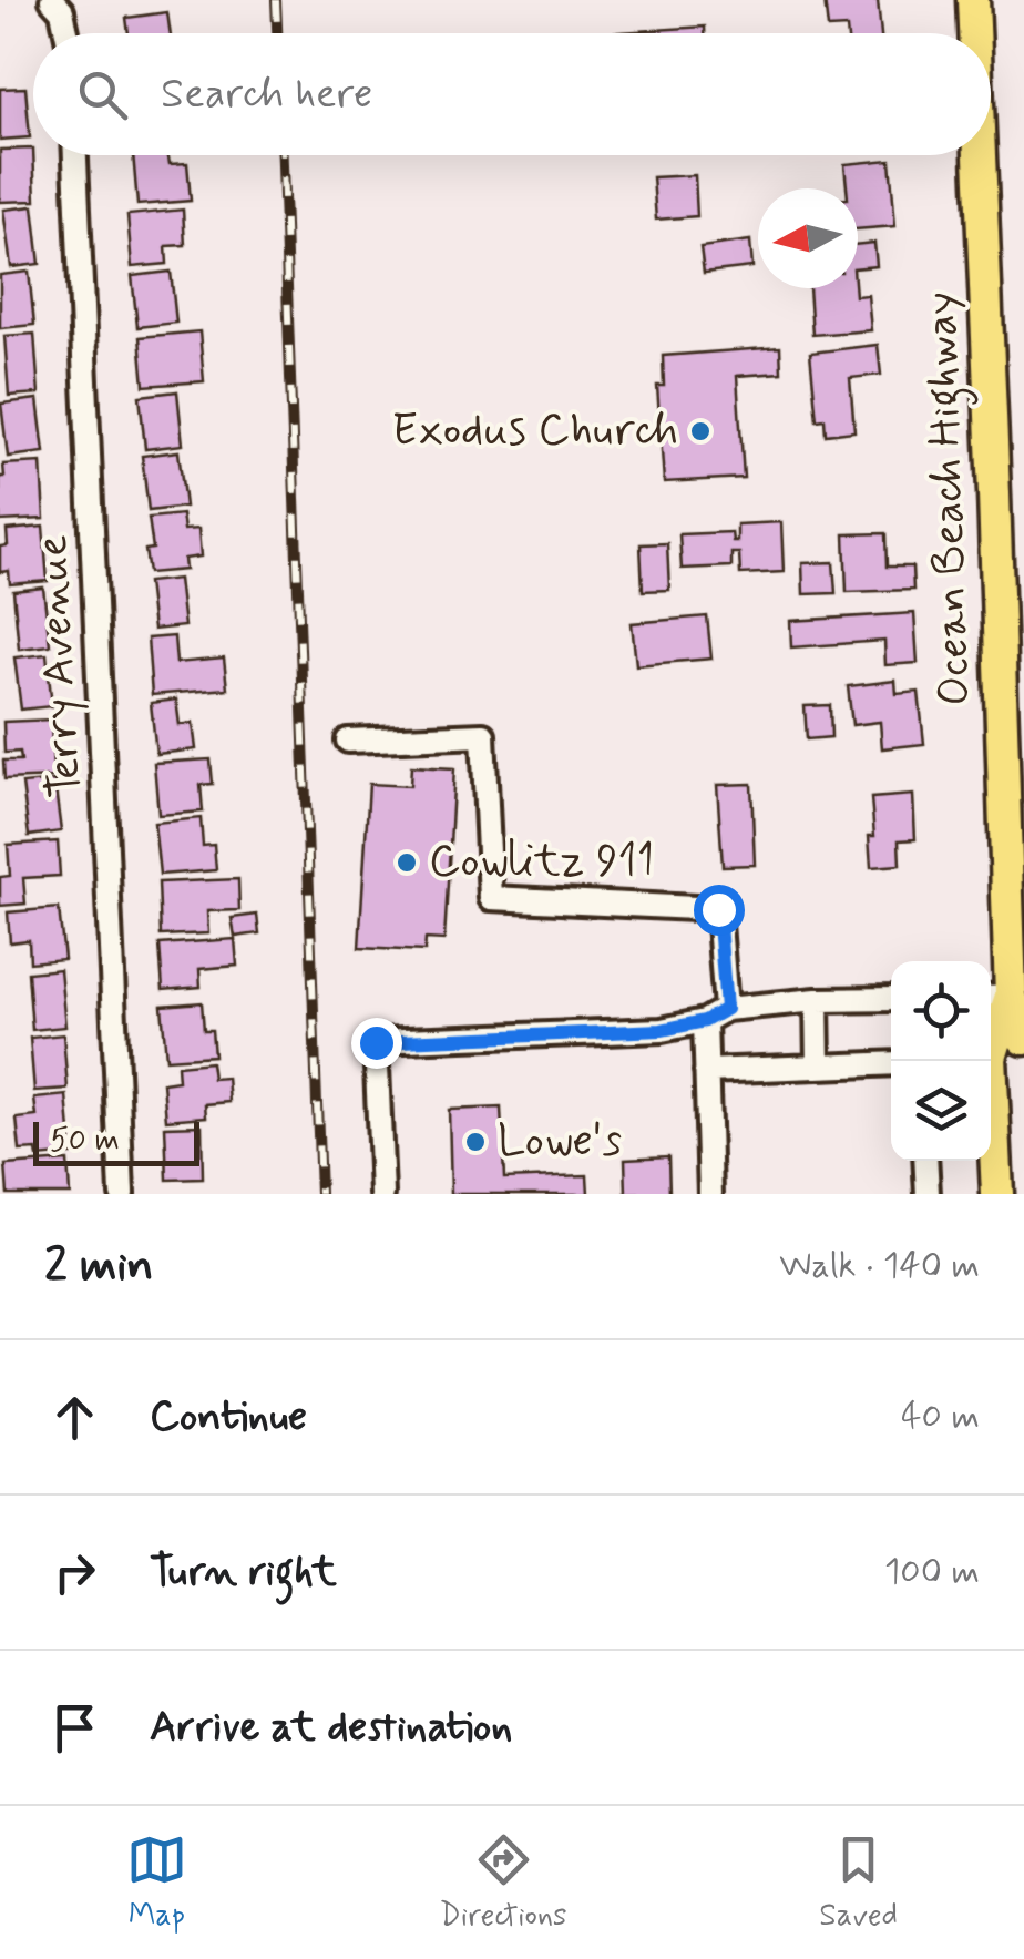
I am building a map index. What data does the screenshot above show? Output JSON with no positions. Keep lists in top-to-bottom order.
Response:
{
  "streets": {
    "main road": ["Ocean Beach Highway"],
    "street": ["Terry Avenue"]
  },
  "places": ["Exodus Church", "Cowlitz 911", "Lowe's"],
  "scale_bar": "50 m",
  "north": "left",
  "page": {
    "search": "Search here",
    "scale": "50 m",
    "heading": ["2 min", "Walk · 140 m"],
    "list": [
      ["Continue", "40 m"],
      ["Turn right", "100 m"],
      "Arrive at destination"
    ],
    "nav": ["Map", "Directions", "Saved"]
  }
}
